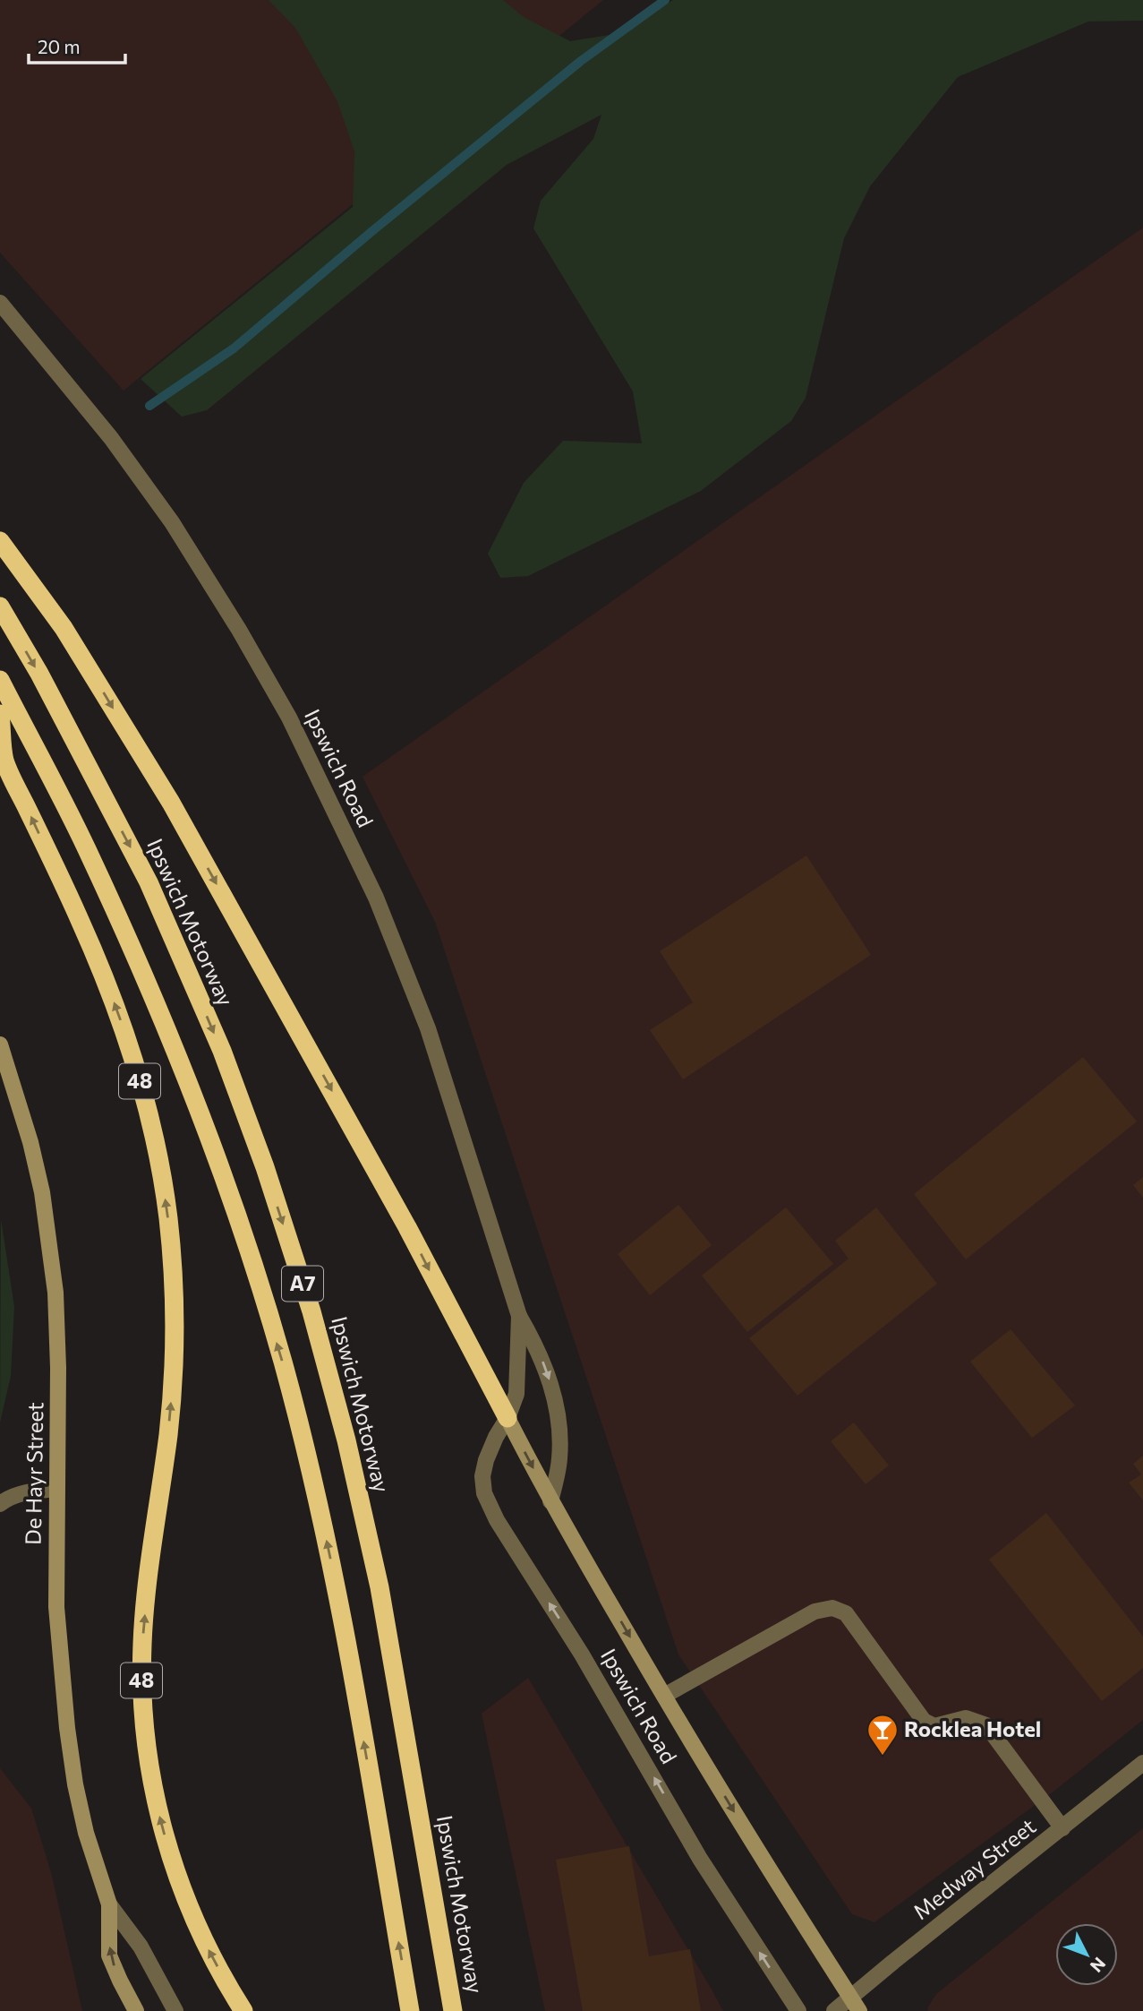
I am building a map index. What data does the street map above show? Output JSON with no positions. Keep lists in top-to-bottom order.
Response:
{
  "streets": {
    "highway": ["Ipswich Motorway", "48", "A7"],
    "street": ["Ipswich Road", "De Hayr Street", "Medway Street"]
  },
  "crossings": [
    ["Ipswich Road", "Medway Street"]
  ],
  "places": {
    "bar": ["Rocklea Hotel"]
  },
  "scale_bar": "20 m",
  "north": "bottom right"
}
